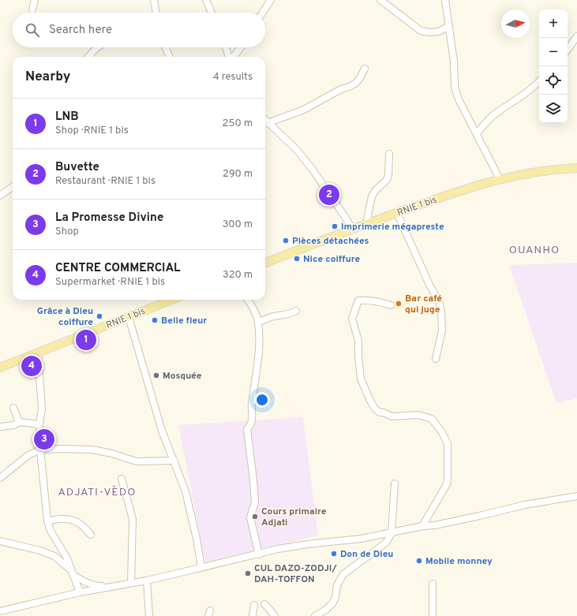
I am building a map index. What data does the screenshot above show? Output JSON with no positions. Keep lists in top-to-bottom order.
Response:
{
  "streets": {
    "main road": ["RNIE 1 bis"]
  },
  "districts": ["OUANHO", "ADJATI-VÈDO"],
  "places": [
    "Imprimerie mégapreste",
    "Pièces détachées",
    "Nice coiffure",
    "Bar café qui juge",
    "Grâce à Dieu coiffure",
    "Belle fleur",
    "Mosquée",
    "Cours primaire Adjati",
    "Don de Dieu",
    "Mobile monney",
    "CUL DAZO-ZODJI/ DAH-TOFFON"
  ],
  "north": "right",
  "page": {
    "map_buttons": ["+", "−"],
    "search": "Search here",
    "heading": ["Nearby", "4 results"],
    "list": [
      {
        "mark": "1",
        "name": "LNB",
        "note": "Shop · RNIE 1 bis",
        "value": "250 m"
      },
      {
        "mark": "2",
        "name": "Buvette",
        "note": "Restaurant · RNIE 1 bis",
        "value": "290 m"
      },
      {
        "mark": "3",
        "name": "La Promesse Divine",
        "note": "Shop",
        "value": "300 m"
      },
      {
        "mark": "4",
        "name": "CENTRE COMMERCIAL",
        "note": "Supermarket · RNIE 1 bis",
        "value": "320 m"
      }
    ],
    "pins": [
      "2",
      "1",
      "4",
      "3"
    ]
  }
}
